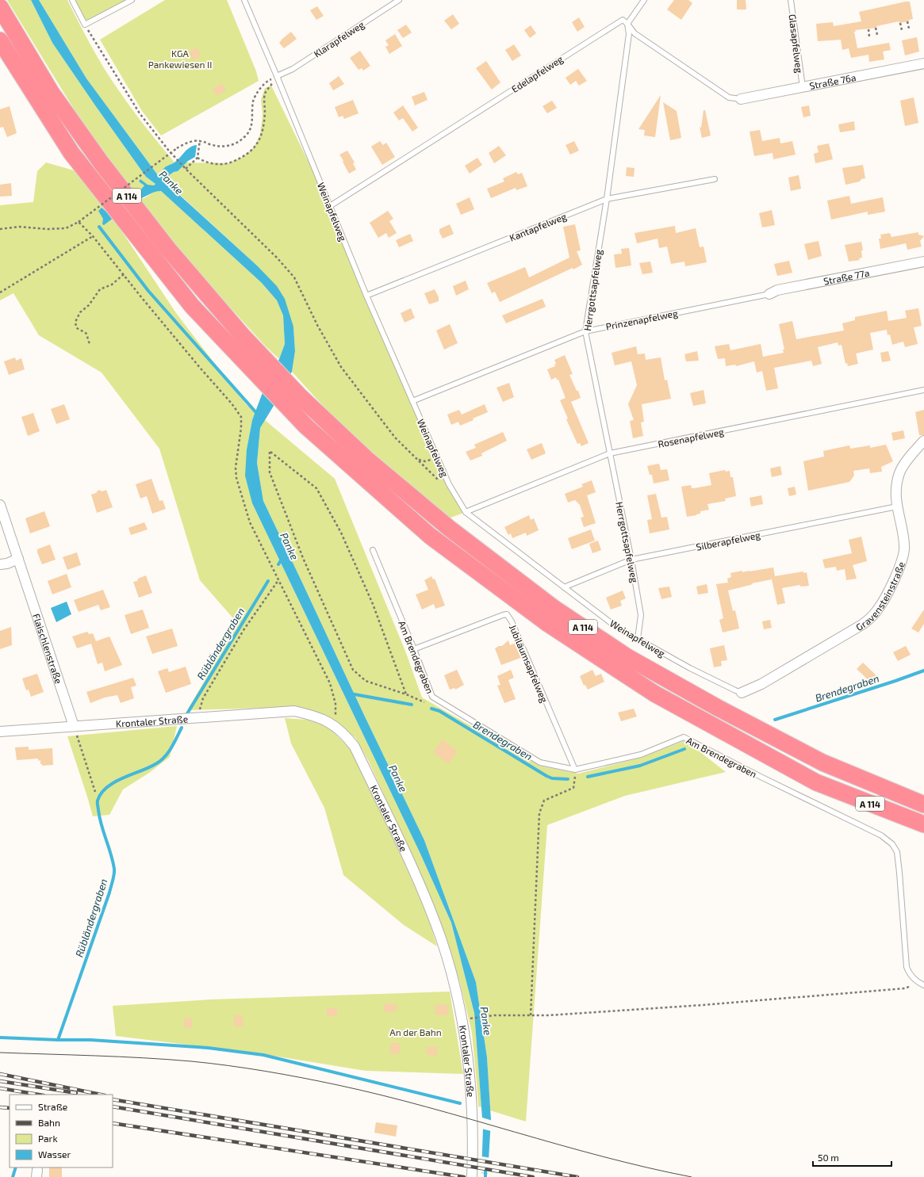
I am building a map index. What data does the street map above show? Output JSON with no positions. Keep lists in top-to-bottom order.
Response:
{
  "streets": {
    "highway": ["A 114"],
    "street": [
      "Straße 76a",
      "Straße 77a",
      "Gravensteinstraße",
      "Flaischlenstraße",
      "Krontaler Straße"
    ],
    "lane": [
      "Klarapfelweg",
      "Glasapfelweg",
      "Edelapfelweg",
      "Weinapfelweg",
      "Kantapfelweg",
      "Herrgottsapfelweg",
      "Prinzenapfelweg",
      "Rosenapfelweg",
      "Silberapfelweg",
      "Am Brendegraben",
      "Jubiläumsapfelweg"
    ]
  },
  "crossings": [
    ["Klarapfelweg", "Weinapfelweg"],
    ["Glasapfelweg", "Straße 76a"],
    ["Edelapfelweg", "Weinapfelweg"],
    ["Edelapfelweg", "Herrgottsapfelweg"],
    ["Weinapfelweg", "Kantapfelweg"],
    ["Weinapfelweg", "Herrgottsapfelweg"],
    ["Weinapfelweg", "Prinzenapfelweg"],
    ["Weinapfelweg", "Rosenapfelweg"],
    ["Weinapfelweg", "Silberapfelweg"],
    ["Weinapfelweg", "Gravensteinstraße"],
    ["Kantapfelweg", "Herrgottsapfelweg"],
    ["Straße 77a", "Prinzenapfelweg"],
    ["Herrgottsapfelweg", "Prinzenapfelweg"],
    ["Herrgottsapfelweg", "Rosenapfelweg"],
    ["Herrgottsapfelweg", "Silberapfelweg"],
    ["Silberapfelweg", "Gravensteinstraße"],
    ["Flaischlenstraße", "Krontaler Straße"],
    ["Am Brendegraben", "Jubiläumsapfelweg"]
  ],
  "water": ["Panke", "Rübländergraben", "Brendegraben"],
  "parks": ["KGA Pankewiesen II", "An der Bahn"],
  "legend": [
    "Straße",
    "Bahn",
    "Park",
    "Wasser"
  ],
  "scale_bar": "50 m"
}
